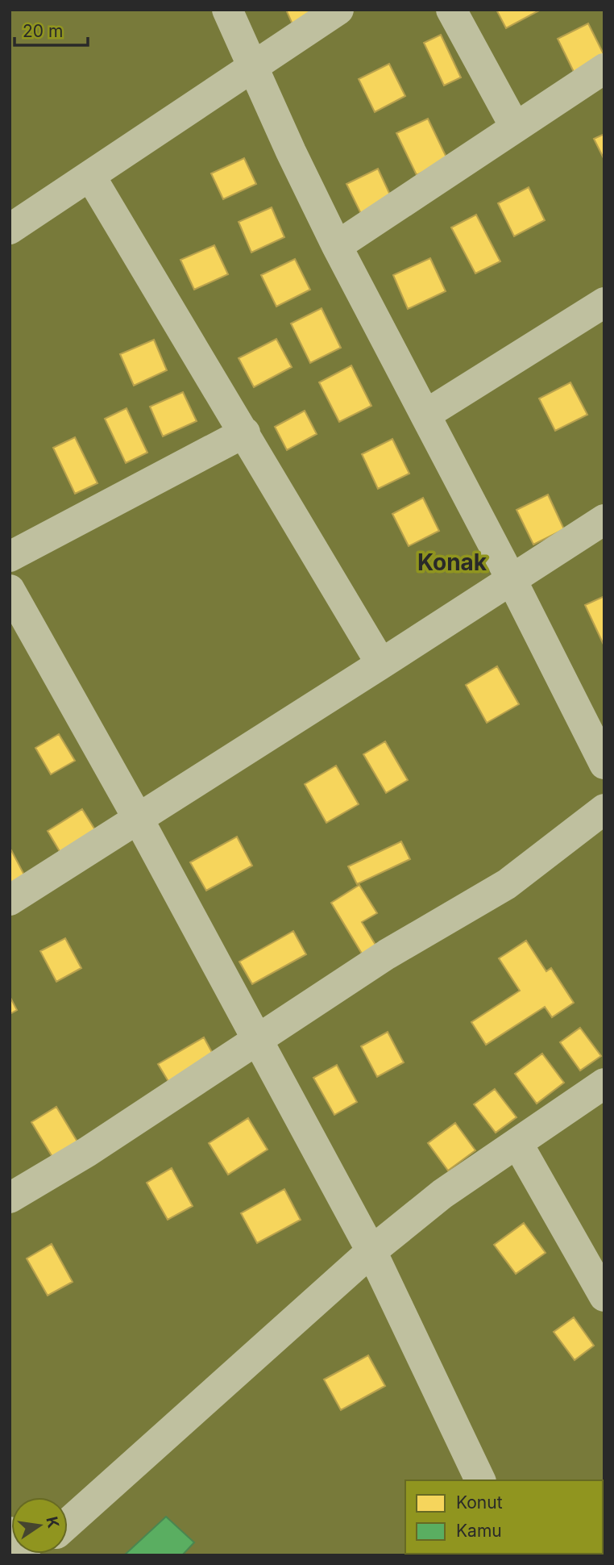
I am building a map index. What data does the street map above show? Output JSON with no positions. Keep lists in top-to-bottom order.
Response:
{
  "districts": ["Konak"],
  "legend": ["Konut", "Kamu"],
  "scale_bar": "20 m",
  "north": "right"
}
